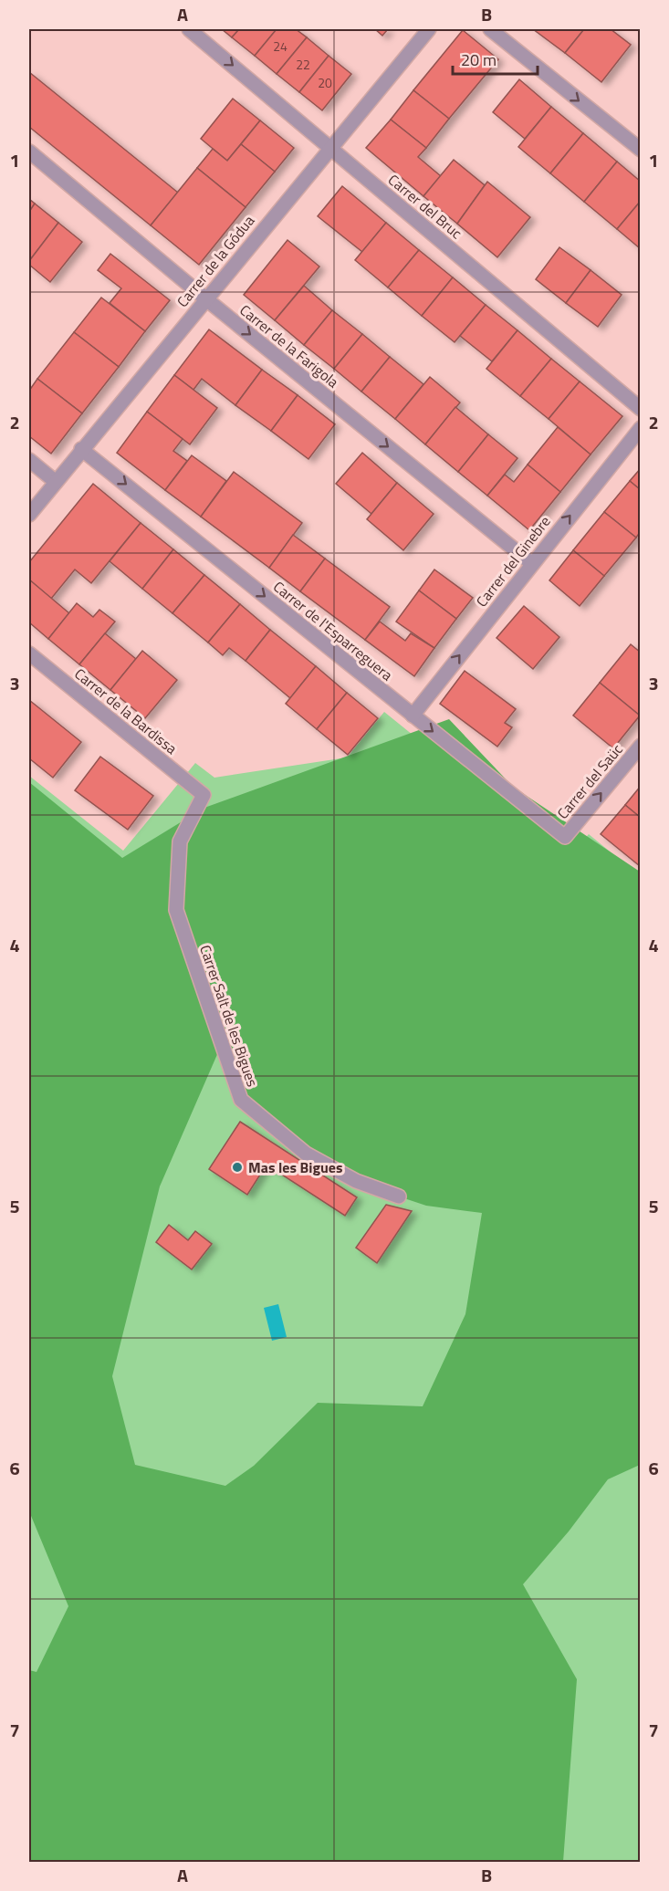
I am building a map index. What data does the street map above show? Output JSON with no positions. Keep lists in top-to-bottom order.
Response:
{
  "streets": {
    "street": [
      "Carrer del Bruc",
      "Carrer de la Gódua",
      "Carrer de la Farigola",
      "Carrer del Ginebre",
      "Carrer de l'Esparreguera",
      "Carrer de la Bardissa",
      "Carrer del Saüc",
      "Carrer Salt de les Bigues"
    ]
  },
  "crossings": [
    ["Carrer del Bruc", "Carrer de la Gódua"],
    ["Carrer de la Gódua", "Carrer de la Farigola"],
    ["Carrer de la Gódua", "Carrer de l'Esparreguera"],
    ["Carrer de la Farigola", "Carrer del Ginebre"],
    ["Carrer del Ginebre", "Carrer de l'Esparreguera"],
    ["Carrer de l'Esparreguera", "Carrer del Saüc"],
    ["Carrer de la Bardissa", "Carrer Salt de les Bigues"]
  ],
  "one_way": [
    "Carrer de la Farigola",
    "Carrer del Ginebre",
    "Carrer de l'Esparreguera",
    "Carrer del Saüc"
  ],
  "places": ["Mas les Bigues"],
  "house_numbers": ["24", "22", "20"],
  "scale_bar": "20 m",
  "grid": {
    "columns": ["A", "B"],
    "rows": [
      "1",
      "2",
      "3",
      "4",
      "5",
      "6",
      "7"
    ]
  }
}
